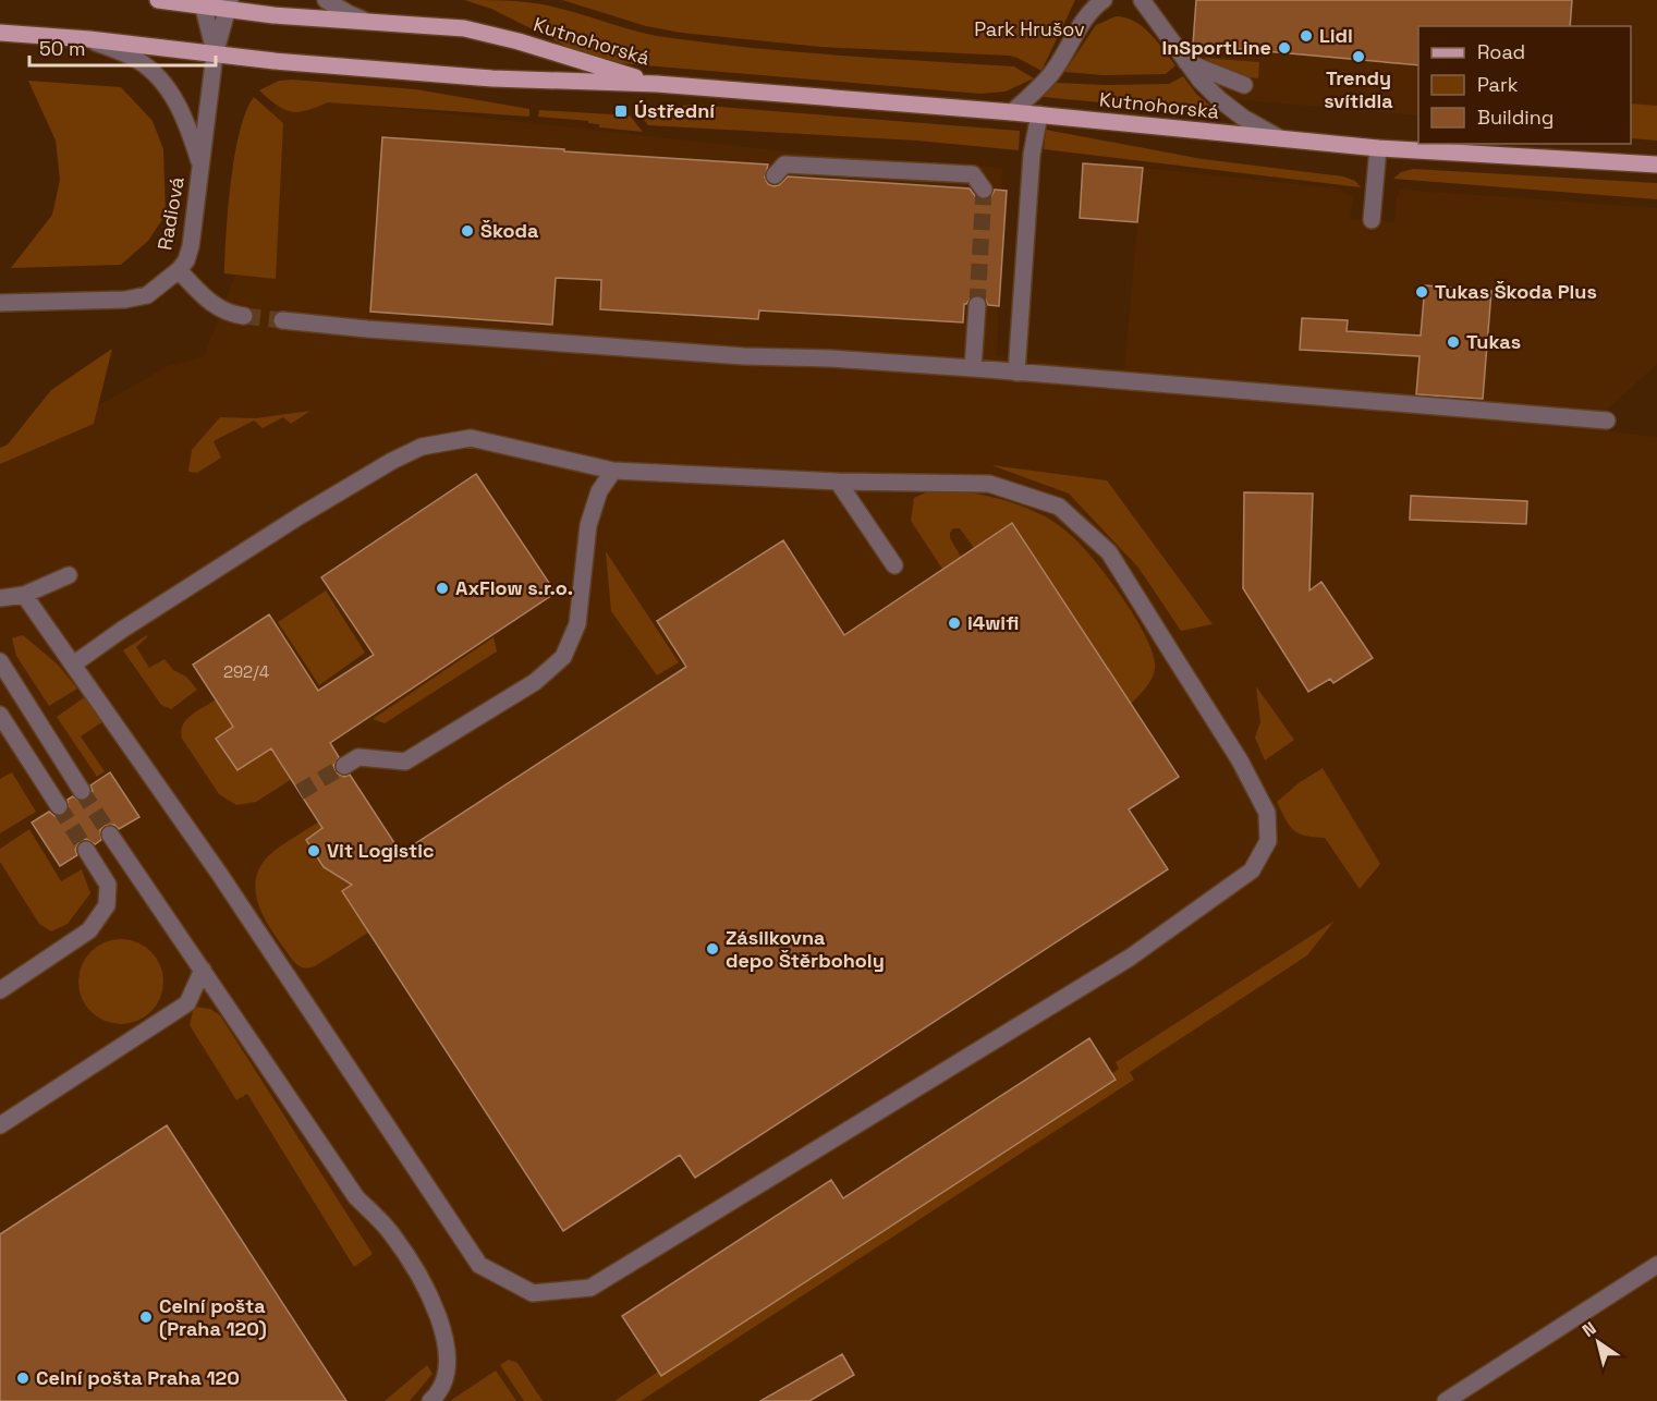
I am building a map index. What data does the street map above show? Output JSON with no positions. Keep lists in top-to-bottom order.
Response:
{
  "streets": {
    "main road": ["Kutnohorská"],
    "street": ["Radiová"]
  },
  "crossings": [
    ["Kutnohorská", "Radiová"]
  ],
  "parks": ["Park Hrušov"],
  "places": {
    "other": [
      "Lidl",
      "InSportLine",
      "Trendy svítidla",
      "Škoda",
      "Tukas Škoda Plus",
      "Tukas",
      "AxFlow s.r.o.",
      "i4wifi",
      "Vit Logistic",
      "Zásilkovna depo Štěrboholy",
      "Celní pošta (Praha 120)",
      "Celní pošta Praha 120"
    ],
    "transit": ["Ústřední"]
  },
  "house_numbers": ["292/4"],
  "legend": ["Road", "Park", "Building"],
  "scale_bar": "50 m",
  "north": "top left"
}
